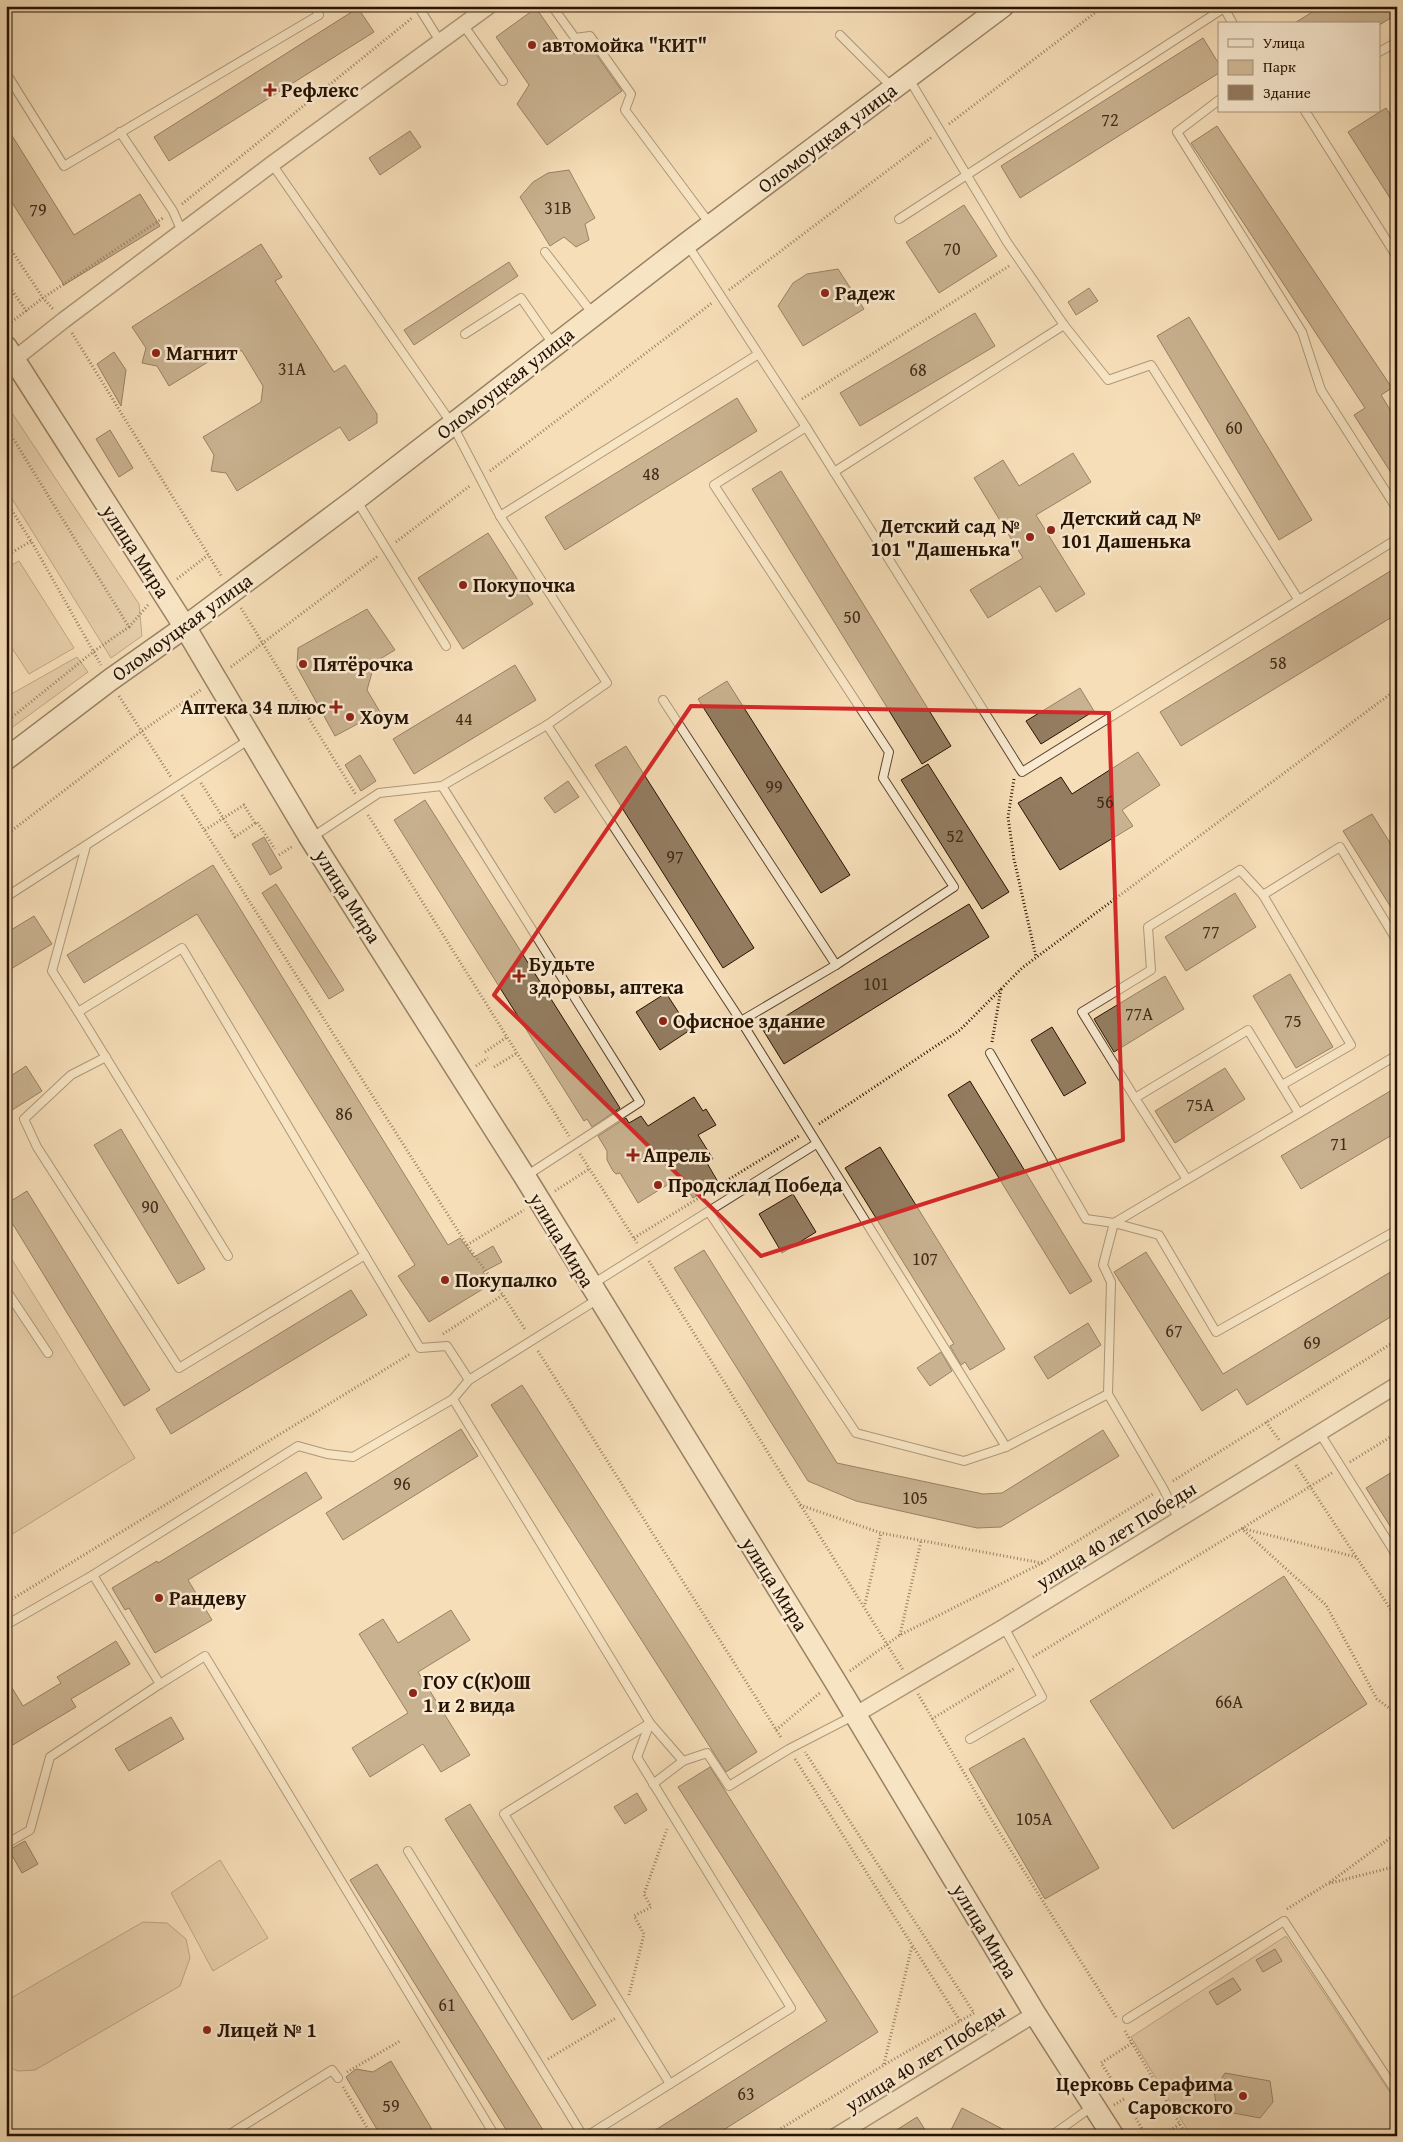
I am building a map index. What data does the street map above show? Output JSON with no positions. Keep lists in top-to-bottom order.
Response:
{
  "streets": {
    "street": ["Оломоуцкая улица", "улица Мира", "улица 40 лет Победы"]
  },
  "crossings": [
    ["Оломоуцкая улица", "улица Мира"],
    ["улица Мира", "улица 40 лет Победы"]
  ],
  "places": {
    "other": [
      "автомойка \"КИТ\"",
      "Радеж",
      "Магнит",
      "Детский сад № 101 Дашенька",
      "Детский сад № 101 \"Дашенька\"",
      "Покупочка",
      "Пятёрочка",
      "Хоум",
      "Офисное здание",
      "Продсклад Победа",
      "Покупалко",
      "Рандеву",
      "ГОУ С(К)ОШ 1 и 2 вида",
      "Лицей № 1",
      "Церковь Серафима Саровского"
    ],
    "health": [
      "Рефлекс",
      "Аптека 34 плюс",
      "Будьте здоровы, аптека",
      "Апрель"
    ]
  },
  "house_numbers": [
    "72",
    "31В",
    "79",
    "70",
    "31А",
    "68",
    "60",
    "48",
    "50",
    "58",
    "44",
    "99",
    "56",
    "52",
    "97",
    "77",
    "101",
    "77А",
    "75",
    "75А",
    "86",
    "71",
    "90",
    "107",
    "67",
    "69",
    "96",
    "105",
    "66А",
    "105А",
    "61",
    "63",
    "59"
  ],
  "legend": ["Улица", "Парк", "Здание"]
}
